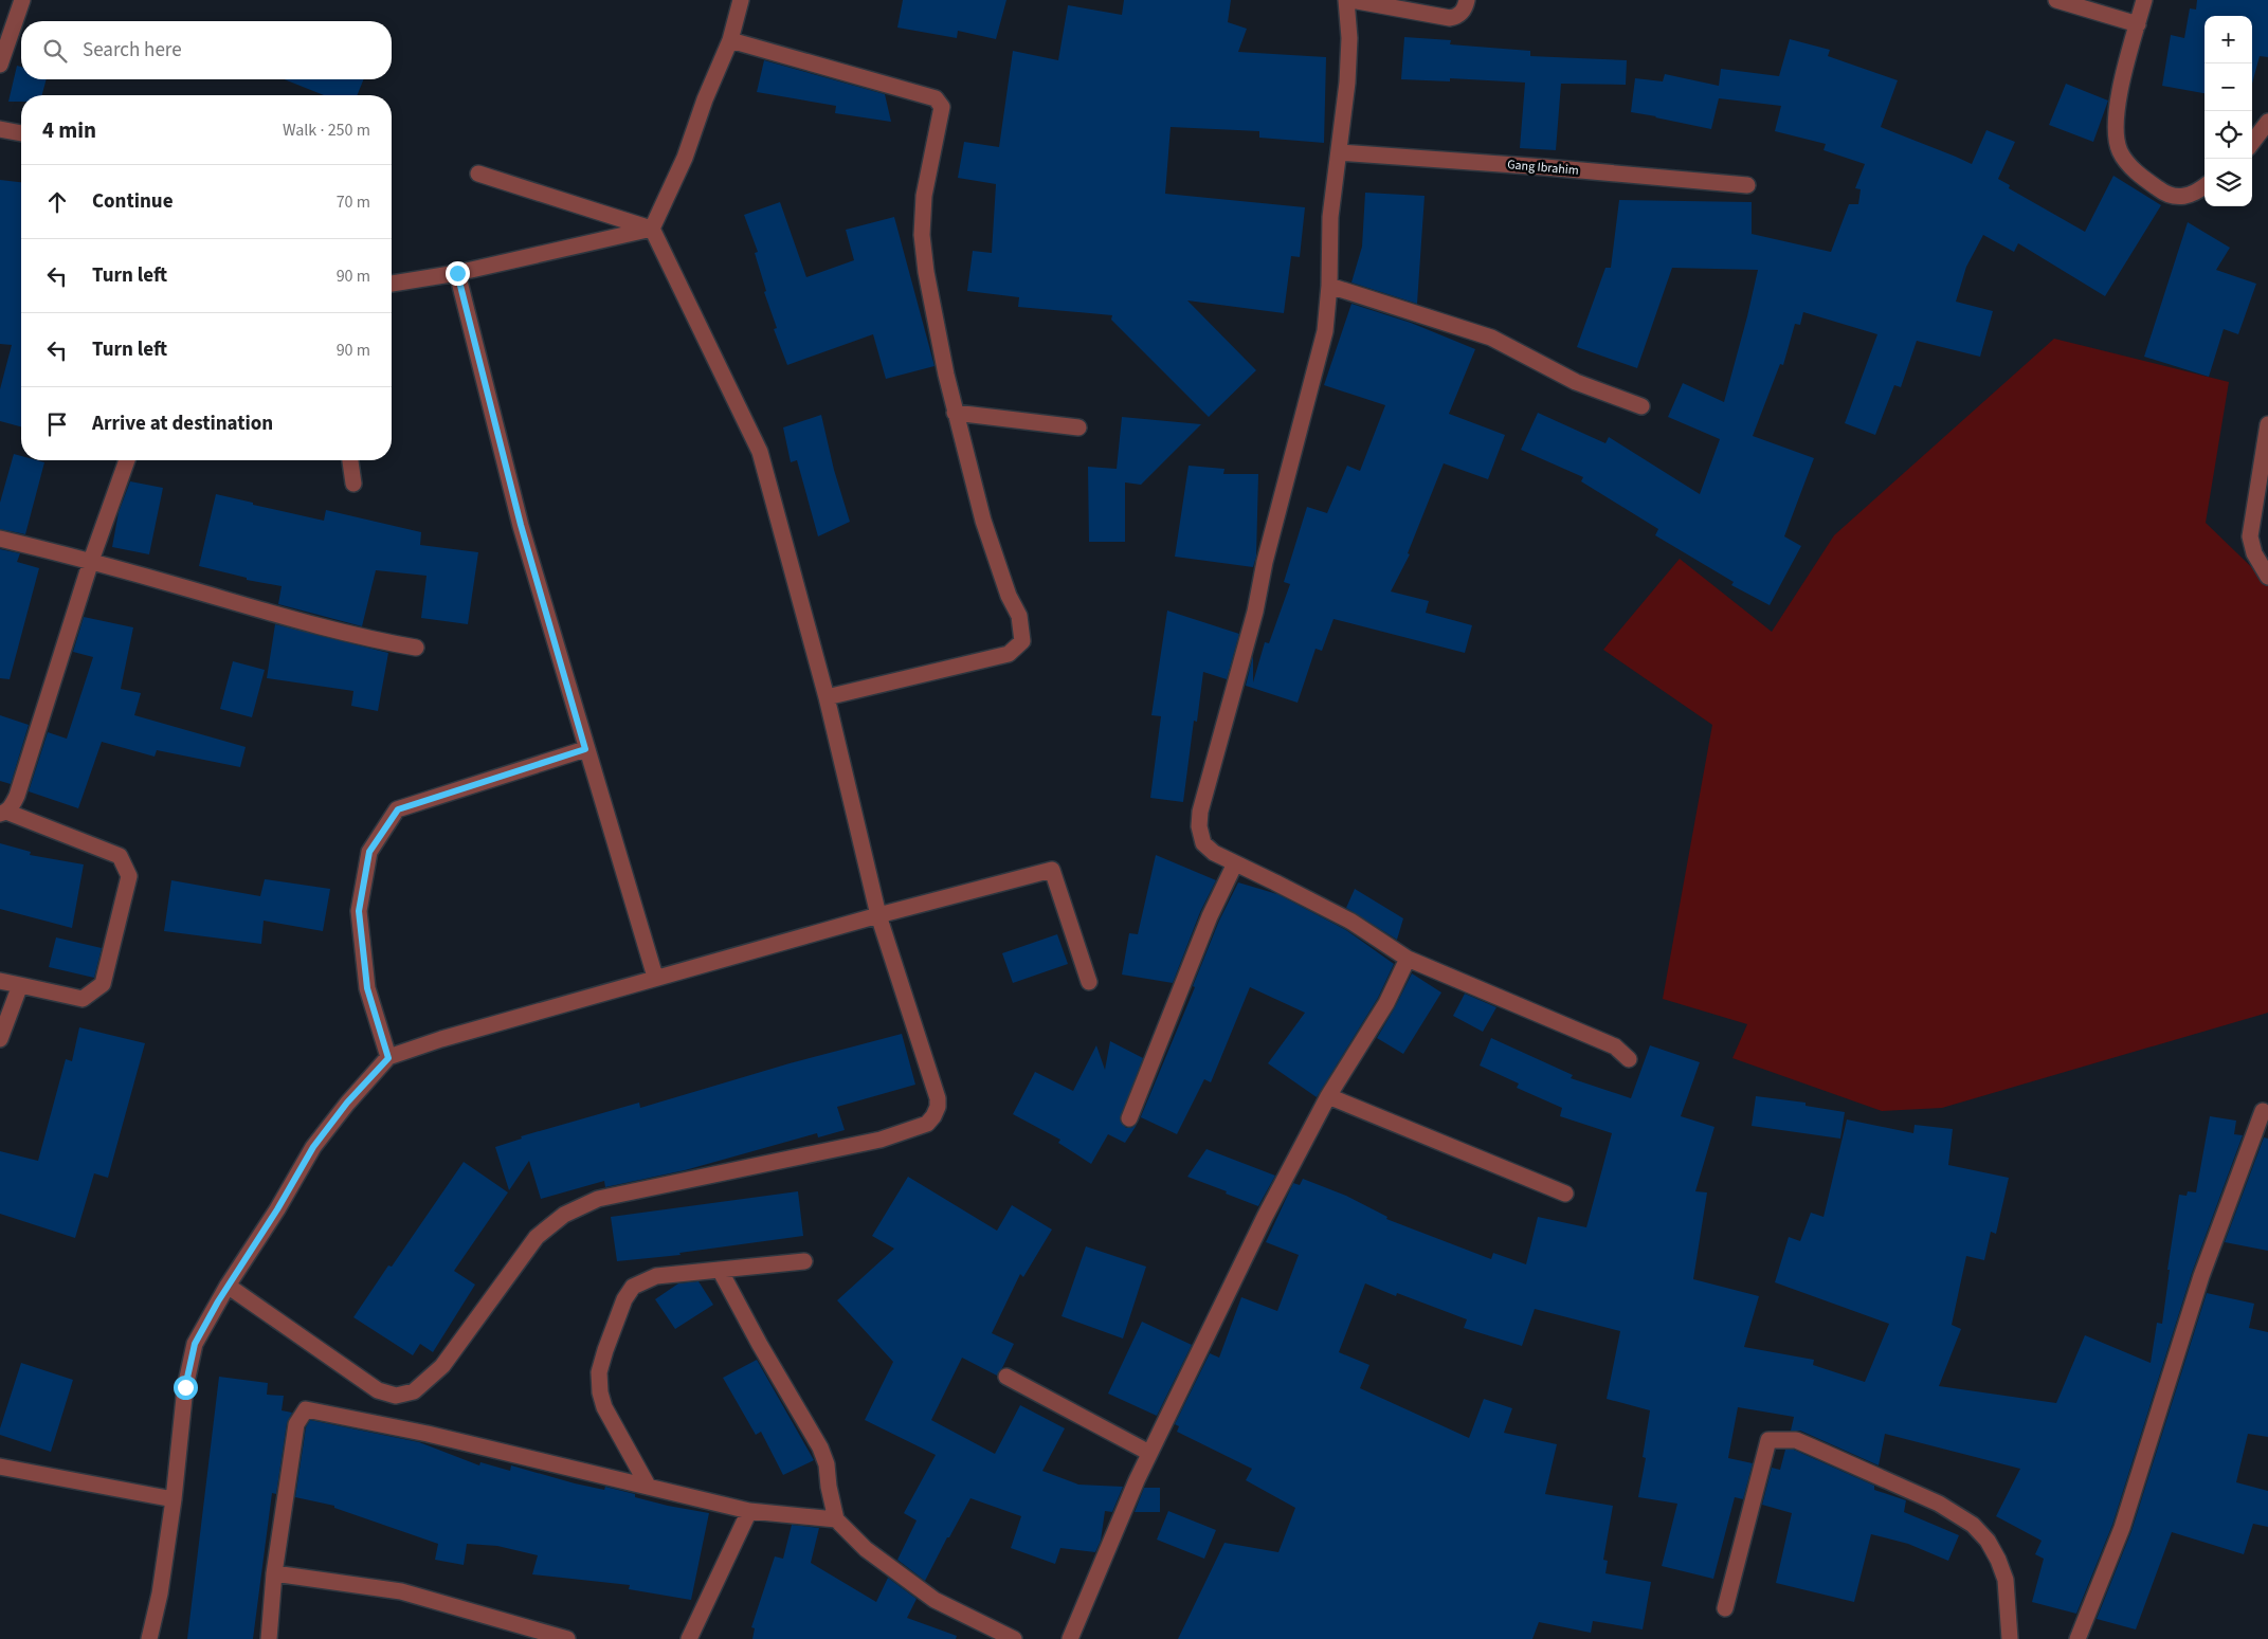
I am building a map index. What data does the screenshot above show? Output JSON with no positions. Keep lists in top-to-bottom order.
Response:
{
  "streets": {
    "street": ["Gang Ibrahim"]
  },
  "page": {
    "map_buttons": ["+", "−"],
    "search": "Search here",
    "heading": ["4 min", "Walk · 250 m"],
    "list": [
      ["Continue", "70 m"],
      ["Turn left", "90 m"],
      ["Turn left", "90 m"],
      "Arrive at destination"
    ]
  }
}
